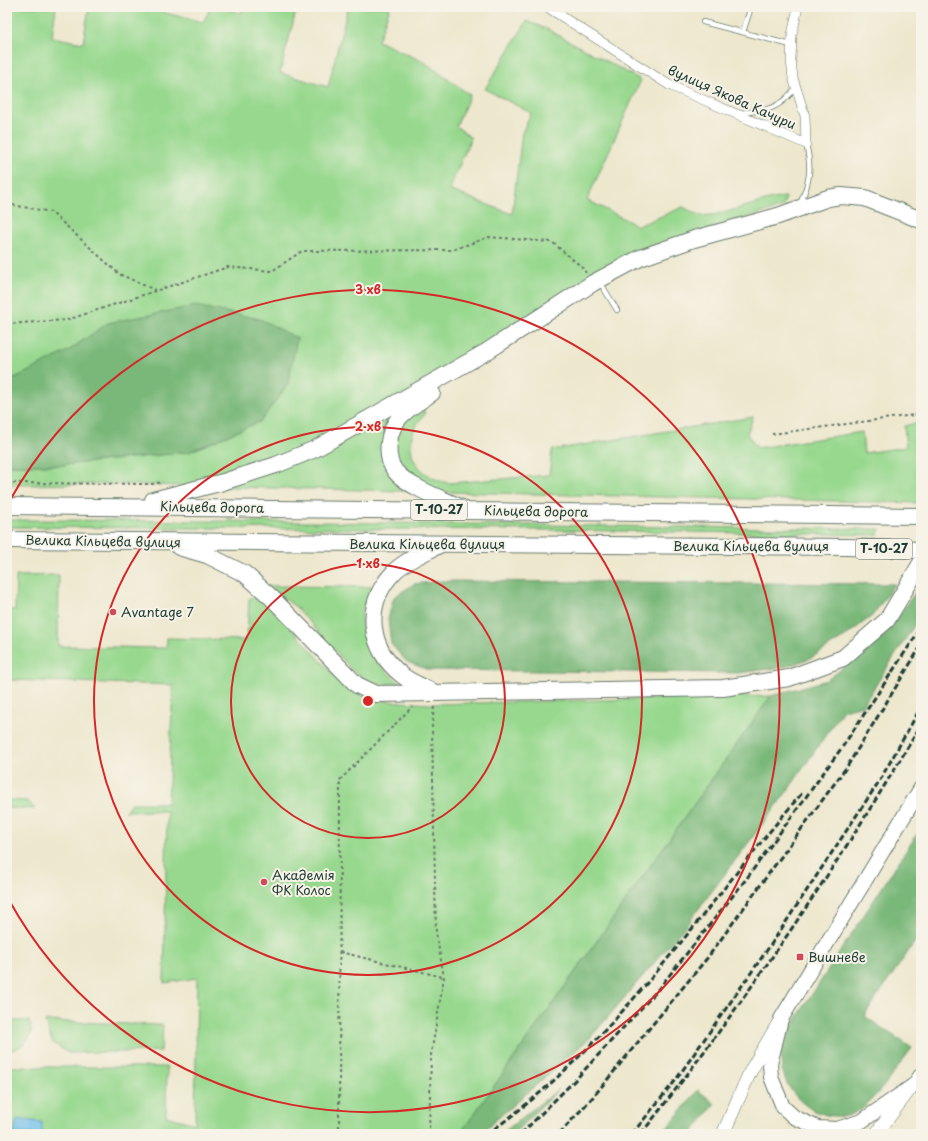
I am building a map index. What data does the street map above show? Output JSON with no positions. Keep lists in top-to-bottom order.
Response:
{
  "streets": {
    "highway": ["Кільцева дорога", "Т-10-27", "Велика Кільцева вулиця"],
    "street": ["вулиця Якова Качури"]
  },
  "places": {
    "other": ["Avantage 7", "Академія ФК Колос"],
    "transit": ["Вишневе"]
  },
  "rings": ["3 хв", "2 хв", "1 хв"]
}
